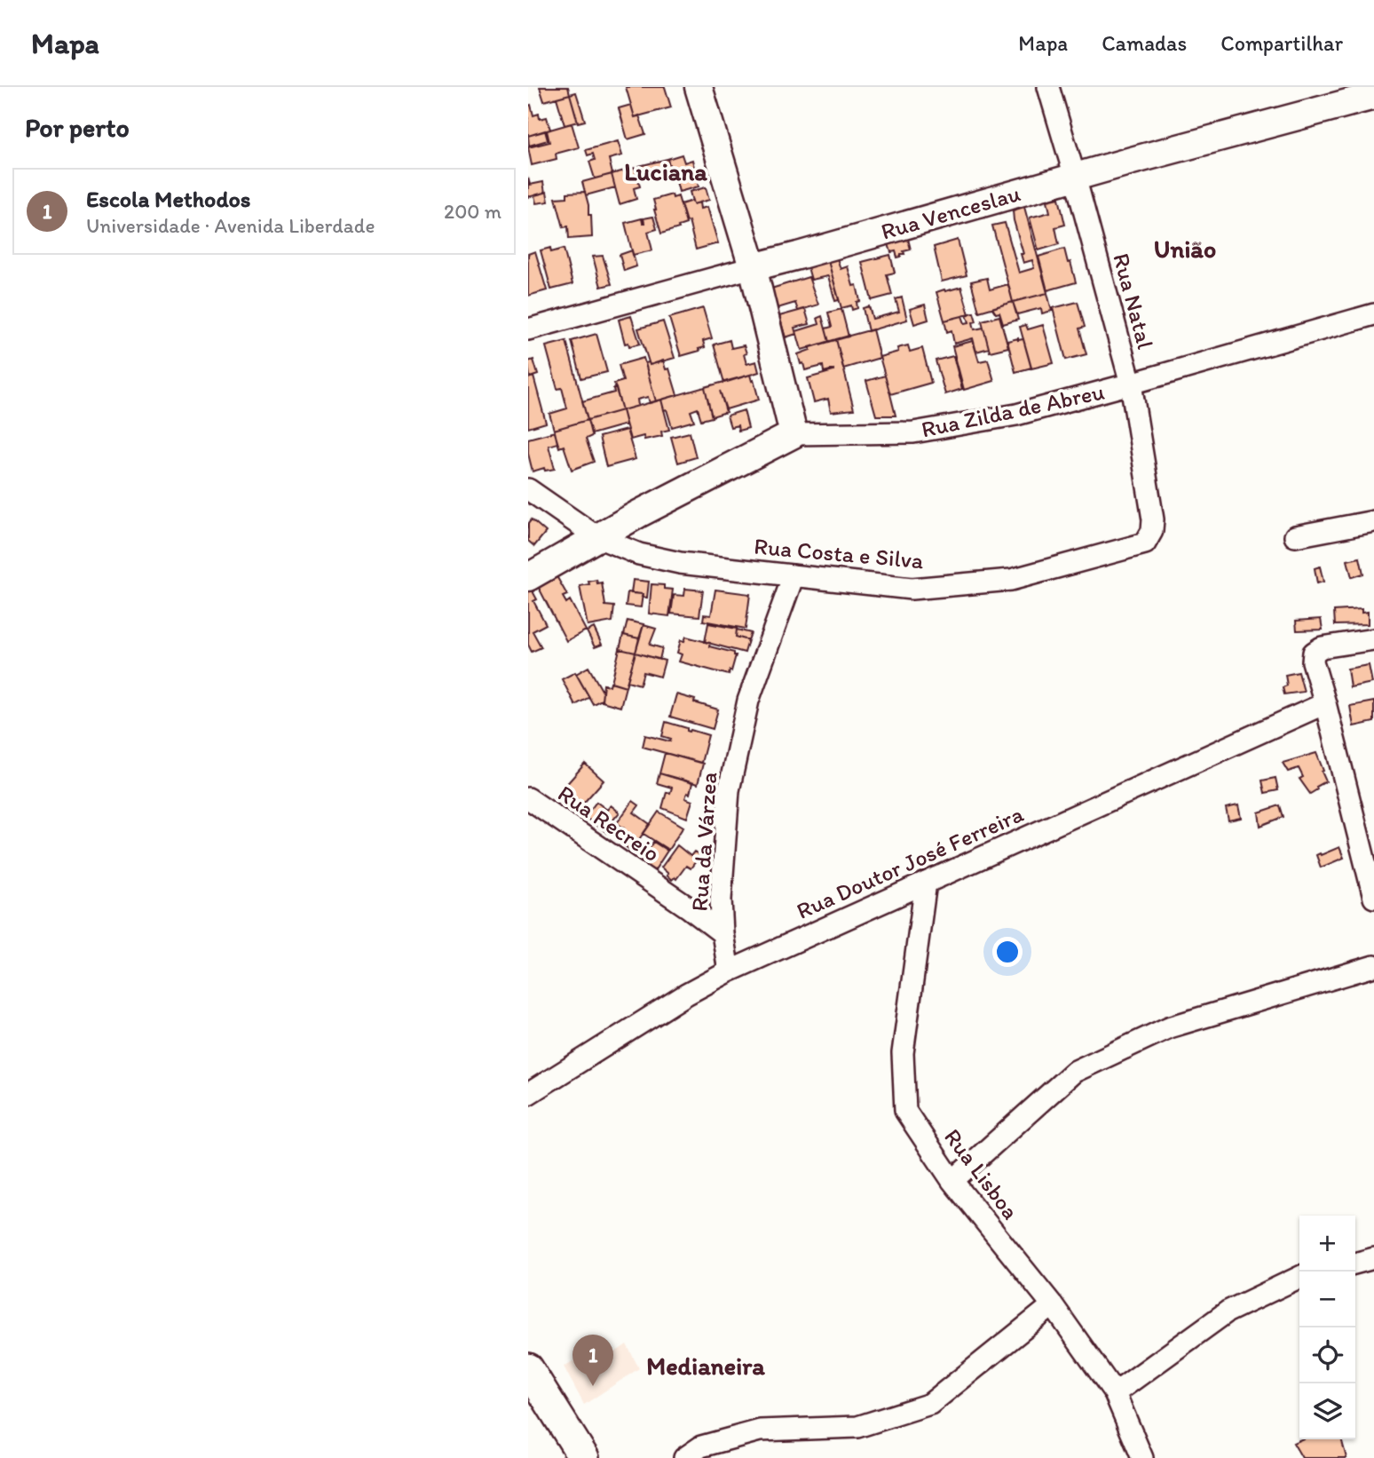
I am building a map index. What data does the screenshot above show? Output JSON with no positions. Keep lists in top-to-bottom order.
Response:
{
  "streets": {
    "street": [
      "Rua Venceslau",
      "Rua Natal",
      "Rua Zilda de Abreu",
      "Rua Costa e Silva",
      "Rua Recreio",
      "Rua da Várzea",
      "Rua Doutor José Ferreira",
      "Rua Lisboa"
    ]
  },
  "crossings": [
    ["Rua Venceslau", "Rua Natal"],
    ["Rua Natal", "Rua Zilda de Abreu"],
    ["Rua Natal", "Rua Costa e Silva"],
    ["Rua Zilda de Abreu", "Rua Costa e Silva"],
    ["Rua Costa e Silva", "Rua da Várzea"],
    ["Rua Recreio", "Rua da Várzea"],
    ["Rua da Várzea", "Rua Doutor José Ferreira"],
    ["Rua Doutor José Ferreira", "Rua Lisboa"]
  ],
  "districts": ["Luciana", "União", "Medianeira"],
  "page": {
    "header": "Mapa",
    "nav": ["Mapa", "Camadas", "Compartilhar"],
    "heading": "Por perto",
    "list": [
      {
        "mark": "1",
        "name": "Escola Methodos",
        "note": "Universidade · Avenida Liberdade",
        "value": "200 m"
      }
    ],
    "map_buttons": ["+", "−"],
    "pins": "1"
  }
}
